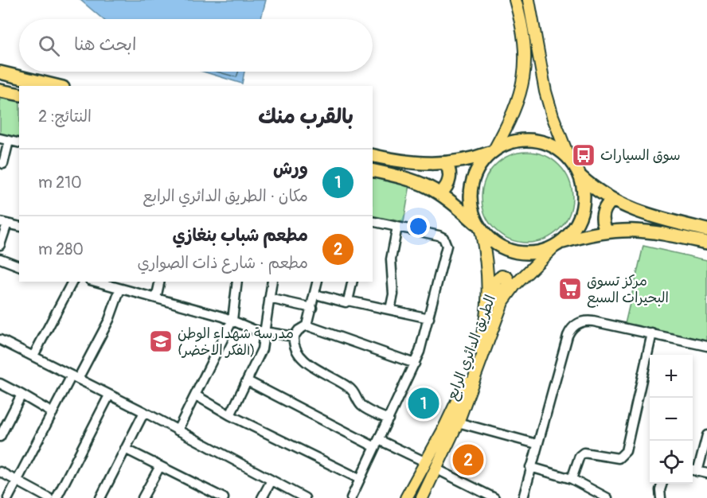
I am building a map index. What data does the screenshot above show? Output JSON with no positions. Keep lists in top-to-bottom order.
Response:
{
  "streets": {
    "main road": ["الطريق الدائري الرابع"]
  },
  "places": {
    "bus stop": ["سوق السيارات"],
    "supermarket": ["مركز تسوق البحيرات السبع"],
    "school or university": ["مدرسة شهداء الوطن (الفكر الاخضر)"]
  },
  "page": {
    "search": "ابحث هنا",
    "heading": ["بالقرب منك", "النتائج: 2"],
    "list": [
      {
        "mark": "1",
        "name": "ورش",
        "note": "مكان · الطريق الدائري الرابع",
        "value": "210 m"
      },
      {
        "mark": "2",
        "name": "مطعم شباب بنغازي",
        "note": "مطعم · شارع ذات الصواري",
        "value": "280 m"
      }
    ],
    "map_buttons": ["+", "−"],
    "pins": ["1", "2"]
  }
}
